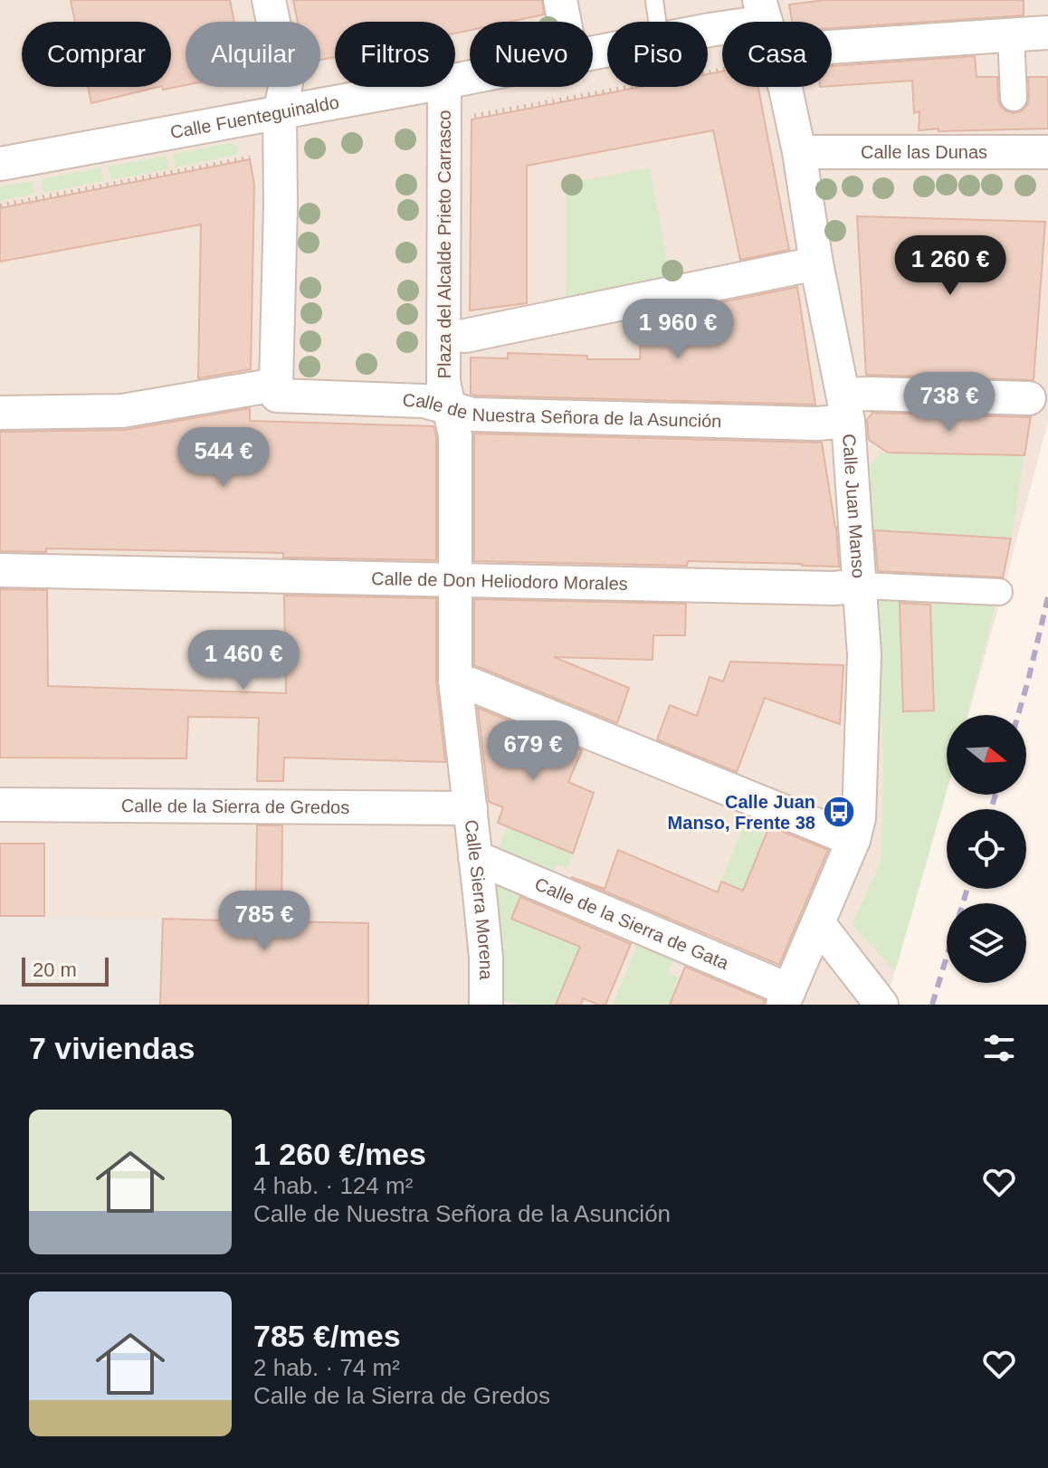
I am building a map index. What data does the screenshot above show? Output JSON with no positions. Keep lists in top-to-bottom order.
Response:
{
  "streets": {
    "street": [
      "Calle Fuenteguinaldo",
      "Calle las Dunas",
      "Plaza del Alcalde Prieto Carrasco",
      "Calle de Nuestra Señora de la Asunción",
      "Calle Juan Manso",
      "Calle de Don Heliodoro Morales",
      "Calle de la Sierra de Gredos",
      "Calle Sierra Morena",
      "Calle de la Sierra de Gata"
    ]
  },
  "crossings": [
    ["Calle las Dunas", "Calle Juan Manso"],
    ["Plaza del Alcalde Prieto Carrasco", "Calle de Nuestra Señora de la Asunción"],
    ["Plaza del Alcalde Prieto Carrasco", "Calle Sierra Morena"],
    ["Calle de Nuestra Señora de la Asunción", "Calle Juan Manso"],
    ["Calle de Nuestra Señora de la Asunción", "Calle Sierra Morena"],
    ["Calle Juan Manso", "Calle de Don Heliodoro Morales"],
    ["Calle Juan Manso", "Calle de la Sierra de Gata"],
    ["Calle de Don Heliodoro Morales", "Calle Sierra Morena"],
    ["Calle de la Sierra de Gredos", "Calle Sierra Morena"],
    ["Calle Sierra Morena", "Calle de la Sierra de Gata"]
  ],
  "places": {
    "bus stop": ["Calle Juan Manso, Frente 38"]
  },
  "scale_bar": "20 m",
  "north": "right",
  "page": {
    "chip": [
      "Comprar",
      "Alquilar",
      "Filtros",
      "Nuevo",
      "Piso",
      "Casa"
    ],
    "price": [
      "1 260 €",
      "1 960 €",
      "738 €",
      "544 €",
      "1 460 €",
      "679 €",
      "785 €"
    ],
    "scale": "20 m",
    "heading": "7 viviendas",
    "list": [
      {
        "name": "1 260 €/mes",
        "note": "4 hab. · 124 m² · Calle de Nuestra Señora de la Asunción"
      },
      {
        "name": "785 €/mes",
        "note": "2 hab. · 74 m² · Calle de la Sierra de Gredos"
      }
    ]
  }
}
